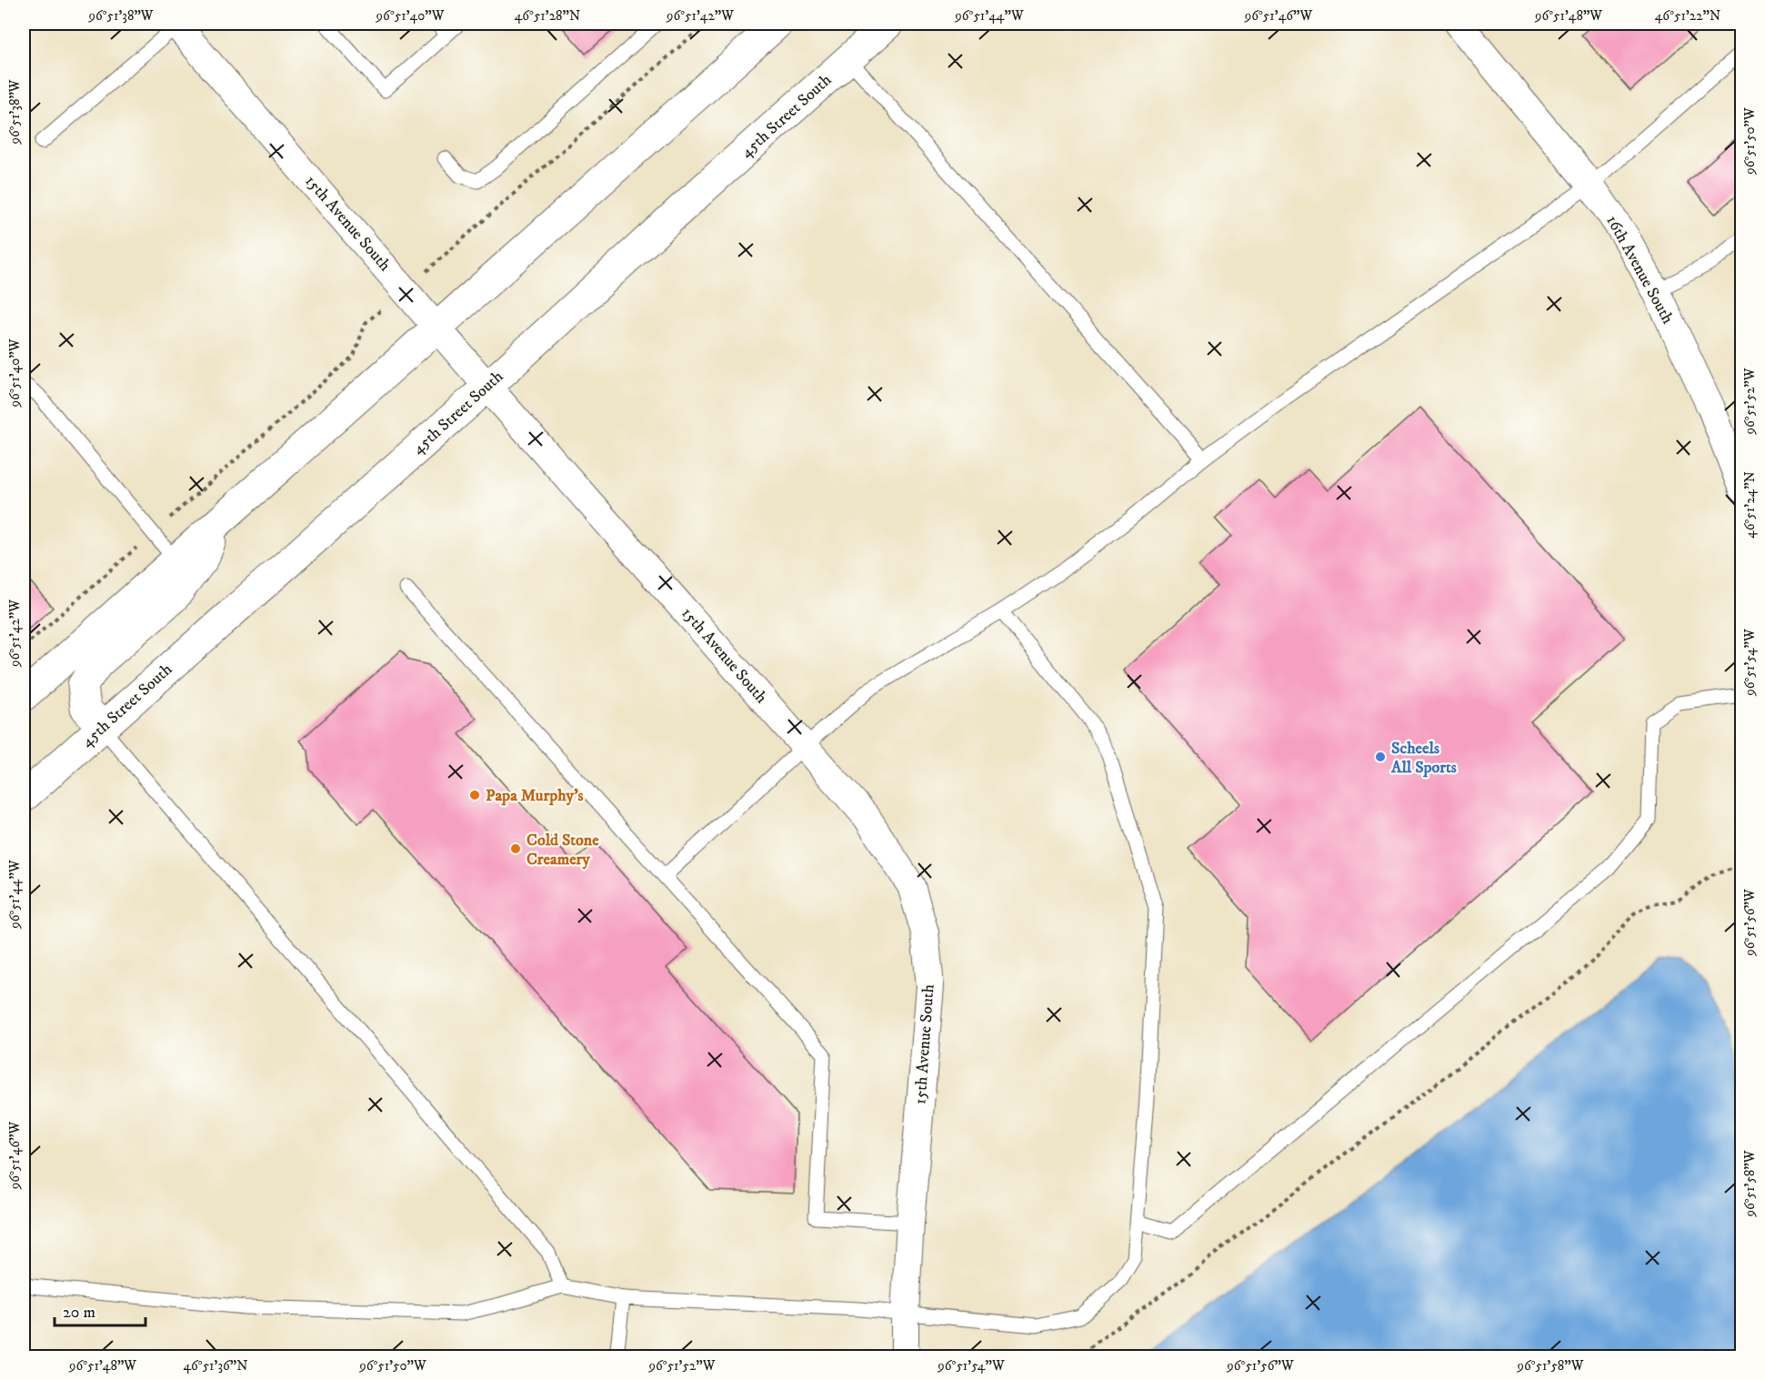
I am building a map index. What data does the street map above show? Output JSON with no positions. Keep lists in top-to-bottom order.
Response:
{
  "streets": {
    "main road": ["45th Street South"],
    "street": ["15th Avenue South", "16th Avenue South"]
  },
  "crossings": [
    ["45th Street South", "15th Avenue South"]
  ],
  "places": ["Scheels All Sports", "Papa Murphy's", "Cold Stone Creamery"],
  "scale_bar": "20 m",
  "coordinates": [
    "96°51'38\"W",
    "96°51'40\"W",
    "46°51'28\"N",
    "96°51'42\"W",
    "96°51'44\"W",
    "96°51'46\"W",
    "96°51'48\"W",
    "46°51'22\"N",
    "96°51'50\"W",
    "96°51'52\"W",
    "46°51'24\"N",
    "96°51'54\"W",
    "96°51'56\"W",
    "96°51'58\"W",
    "46°51'36\"N"
  ]
}
